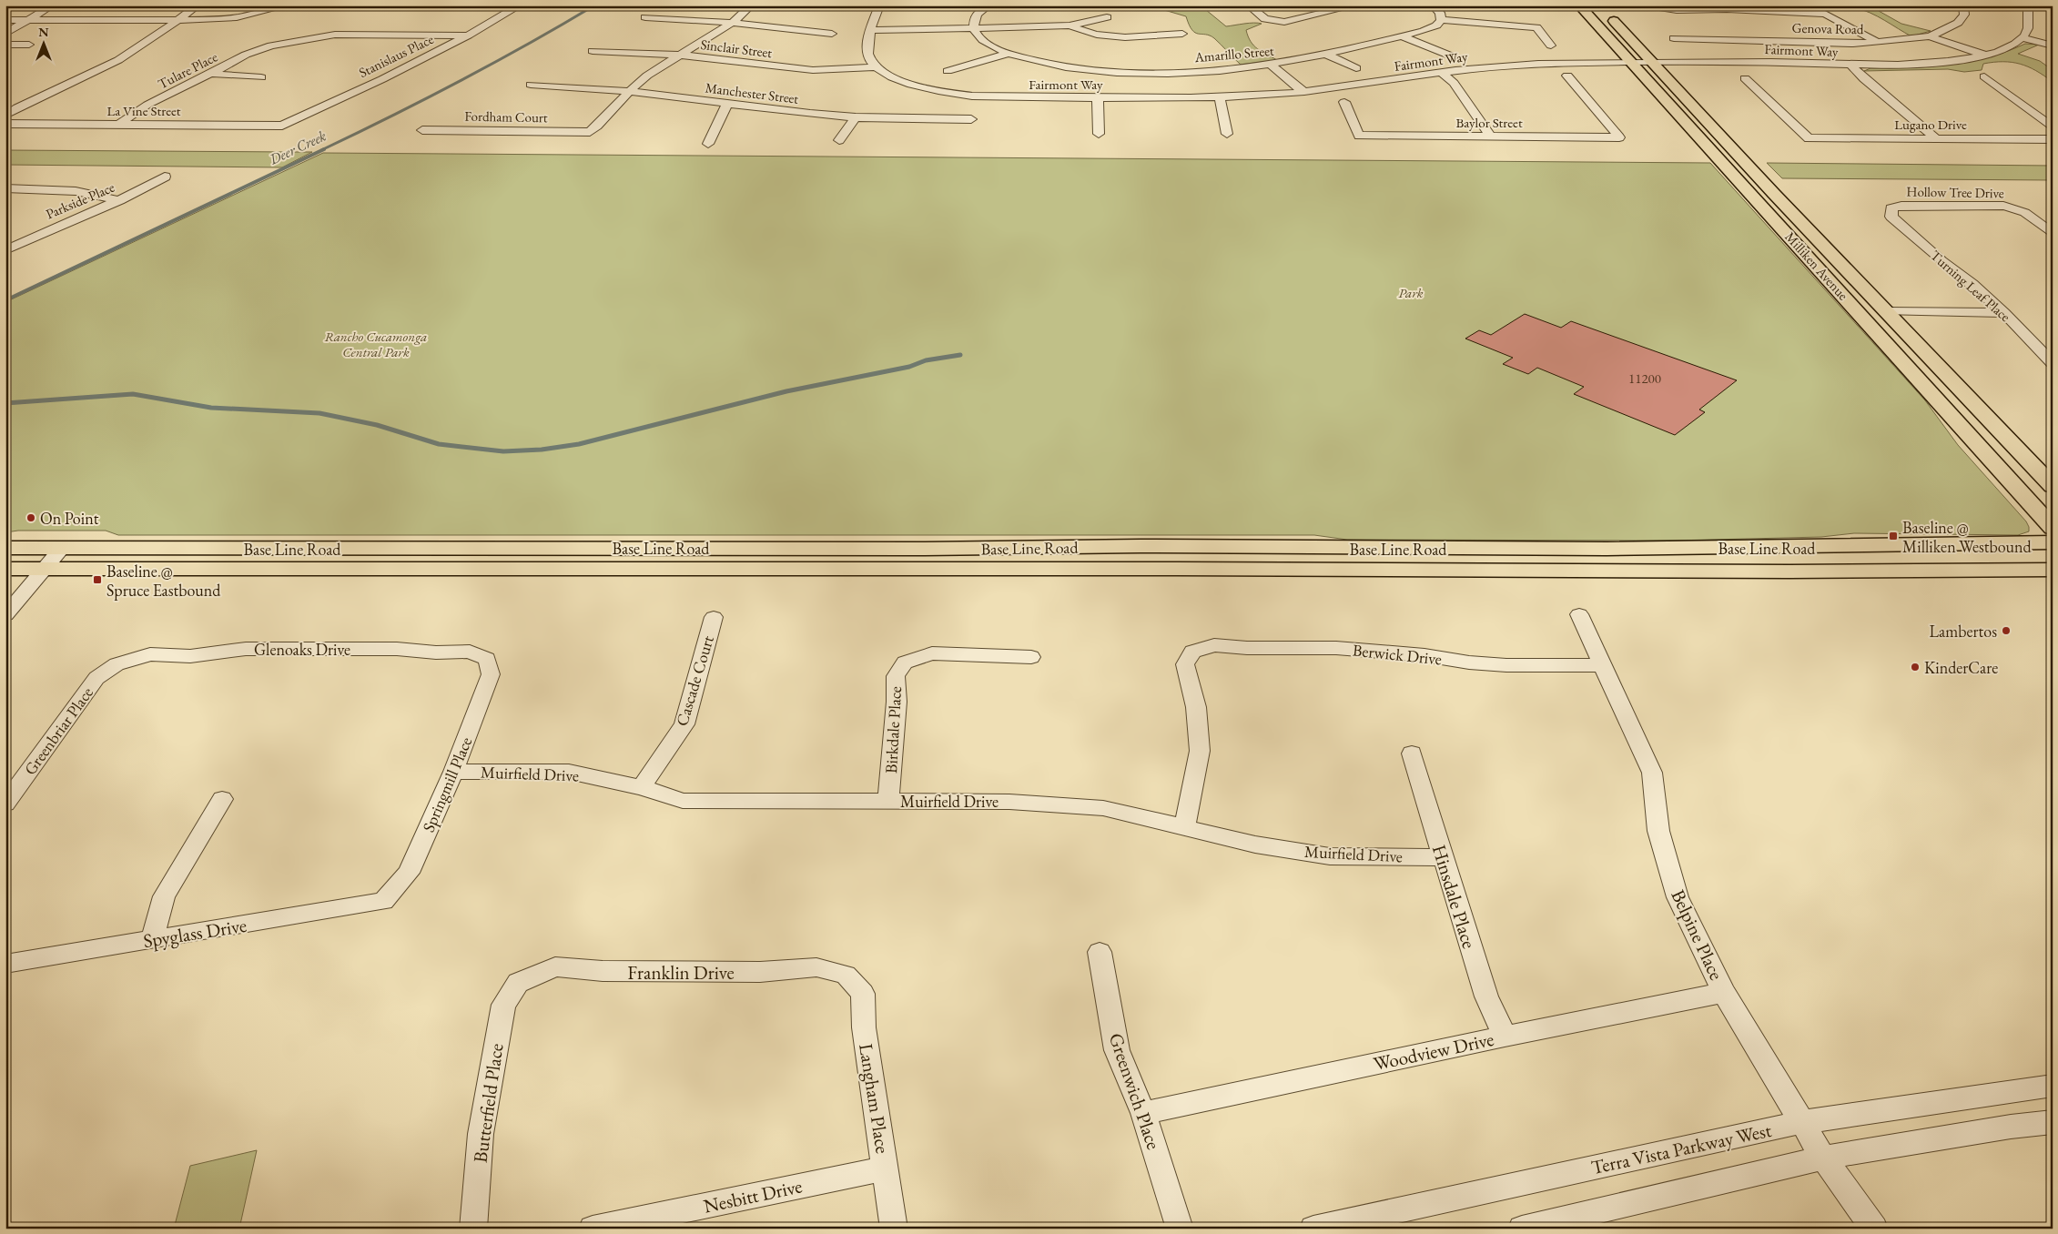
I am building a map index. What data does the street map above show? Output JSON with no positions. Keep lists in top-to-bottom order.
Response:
{
  "streets": {
    "main road": ["Milliken Avenue", "Base Line Road"],
    "street": [
      "Genova Road",
      "Sinclair Street",
      "Fairmont Way",
      "Amarillo Street",
      "Stanislaus Place",
      "Tulare Place",
      "Manchester Street",
      "La Vine Street",
      "Fordham Court",
      "Baylor Street",
      "Lugano Drive",
      "Hollow Tree Drive",
      "Parkside Place",
      "Turning Leaf Place",
      "Glenoaks Drive",
      "Berwick Drive",
      "Cascade Court",
      "Birkdale Place",
      "Greenbriar Place",
      "Muirfield Drive",
      "Springmill Place",
      "Hinsdale Place",
      "Spyglass Drive",
      "Belpine Place",
      "Franklin Drive",
      "Woodview Drive",
      "Greenwich Place",
      "Langham Place",
      "Butterfield Place",
      "Terra Vista Parkway West",
      "Nesbitt Drive"
    ]
  },
  "crossings": [
    ["Sinclair Street", "Fairmont Way"],
    ["Fairmont Way", "Manchester Street"],
    ["Fairmont Way", "Milliken Avenue"],
    ["Stanislaus Place", "Tulare Place"],
    ["Stanislaus Place", "La Vine Street"],
    ["Tulare Place", "La Vine Street"],
    ["Manchester Street", "Fordham Court"],
    ["Hollow Tree Drive", "Turning Leaf Place"],
    ["Glenoaks Drive", "Greenbriar Place"],
    ["Glenoaks Drive", "Springmill Place"],
    ["Berwick Drive", "Muirfield Drive"],
    ["Berwick Drive", "Belpine Place"],
    ["Cascade Court", "Muirfield Drive"],
    ["Birkdale Place", "Muirfield Drive"],
    ["Muirfield Drive", "Springmill Place"],
    ["Muirfield Drive", "Hinsdale Place"],
    ["Springmill Place", "Spyglass Drive"],
    ["Hinsdale Place", "Woodview Drive"],
    ["Belpine Place", "Woodview Drive"],
    ["Belpine Place", "Terra Vista Parkway West"],
    ["Franklin Drive", "Langham Place"],
    ["Franklin Drive", "Butterfield Place"],
    ["Woodview Drive", "Greenwich Place"],
    ["Langham Place", "Nesbitt Drive"]
  ],
  "water": ["Deer Creek"],
  "parks": ["Park", "Rancho Cucamonga Central Park"],
  "places": {
    "other": ["On Point", "Lambertos", "KinderCare"],
    "transit": ["Baseline @ Milliken Westbound", "Baseline @ Spruce Eastbound"]
  },
  "house_numbers": ["11200"],
  "north": "top"
}
